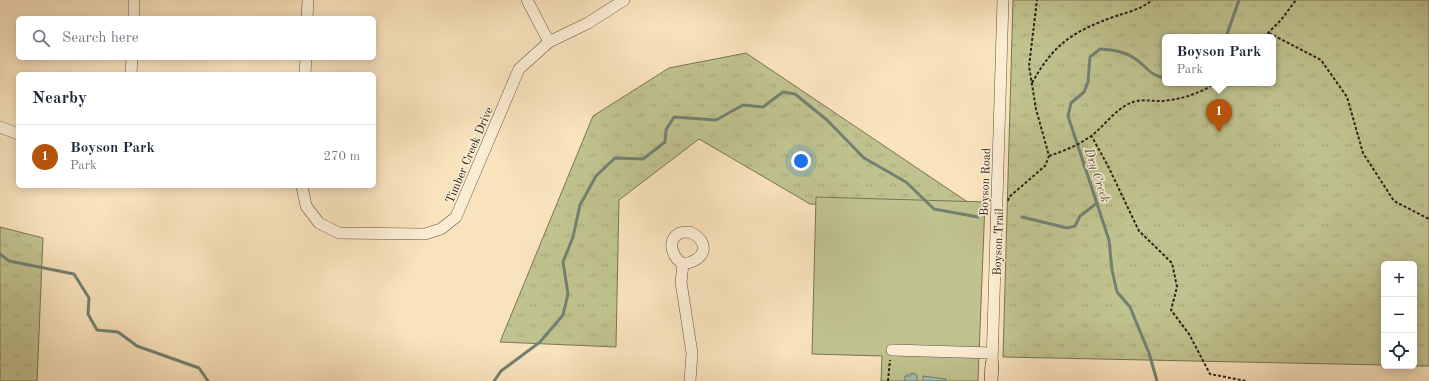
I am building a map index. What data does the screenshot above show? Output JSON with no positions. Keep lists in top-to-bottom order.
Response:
{
  "streets": {
    "street": ["Timber Creek Drive", "Boyson Road"],
    "path": ["Boyson Trail"]
  },
  "water": ["Dry Creek"],
  "page": {
    "search": "Search here",
    "popup": ["Boyson Park", "Park"],
    "heading": "Nearby",
    "pins": "1",
    "list": [
      {
        "mark": "1",
        "name": "Boyson Park",
        "note": "Park",
        "value": "270 m"
      }
    ],
    "map_buttons": ["+", "−"]
  }
}
